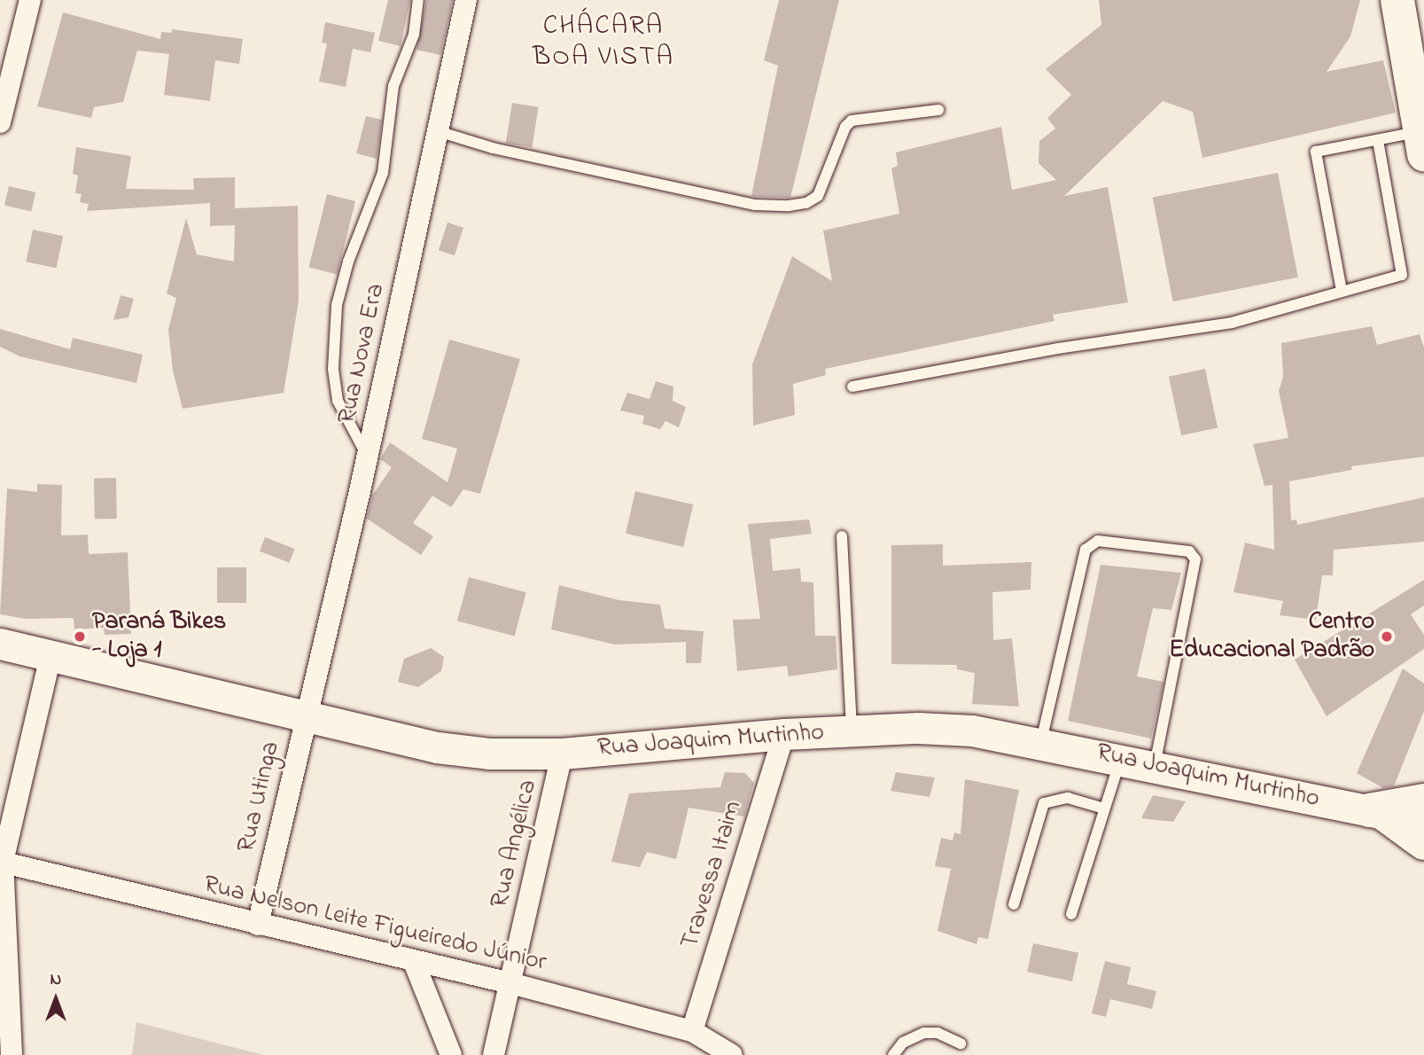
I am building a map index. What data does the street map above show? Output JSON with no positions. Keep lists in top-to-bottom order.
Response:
{
  "streets": {
    "main road": ["Rua Joaquim Murtinho"],
    "street": [
      "Rua Nova Era",
      "Rua Utinga",
      "Rua Angélica",
      "Travessa Itaim",
      "Rua Nelson Leite Figueiredo Júnior"
    ]
  },
  "crossings": [
    ["Rua Nova Era", "Rua Joaquim Murtinho"],
    ["Rua Nova Era", "Rua Utinga"],
    ["Rua Joaquim Murtinho", "Rua Utinga"],
    ["Rua Joaquim Murtinho", "Rua Angélica"],
    ["Rua Joaquim Murtinho", "Travessa Itaim"],
    ["Rua Utinga", "Rua Nelson Leite Figueiredo Júnior"],
    ["Rua Angélica", "Rua Nelson Leite Figueiredo Júnior"],
    ["Travessa Itaim", "Rua Nelson Leite Figueiredo Júnior"]
  ],
  "districts": ["CHÁCARA BOA VISTA"],
  "places": ["Paraná Bikes - Loja 1", "Centro Educacional Padrão"],
  "north": "top"
}
